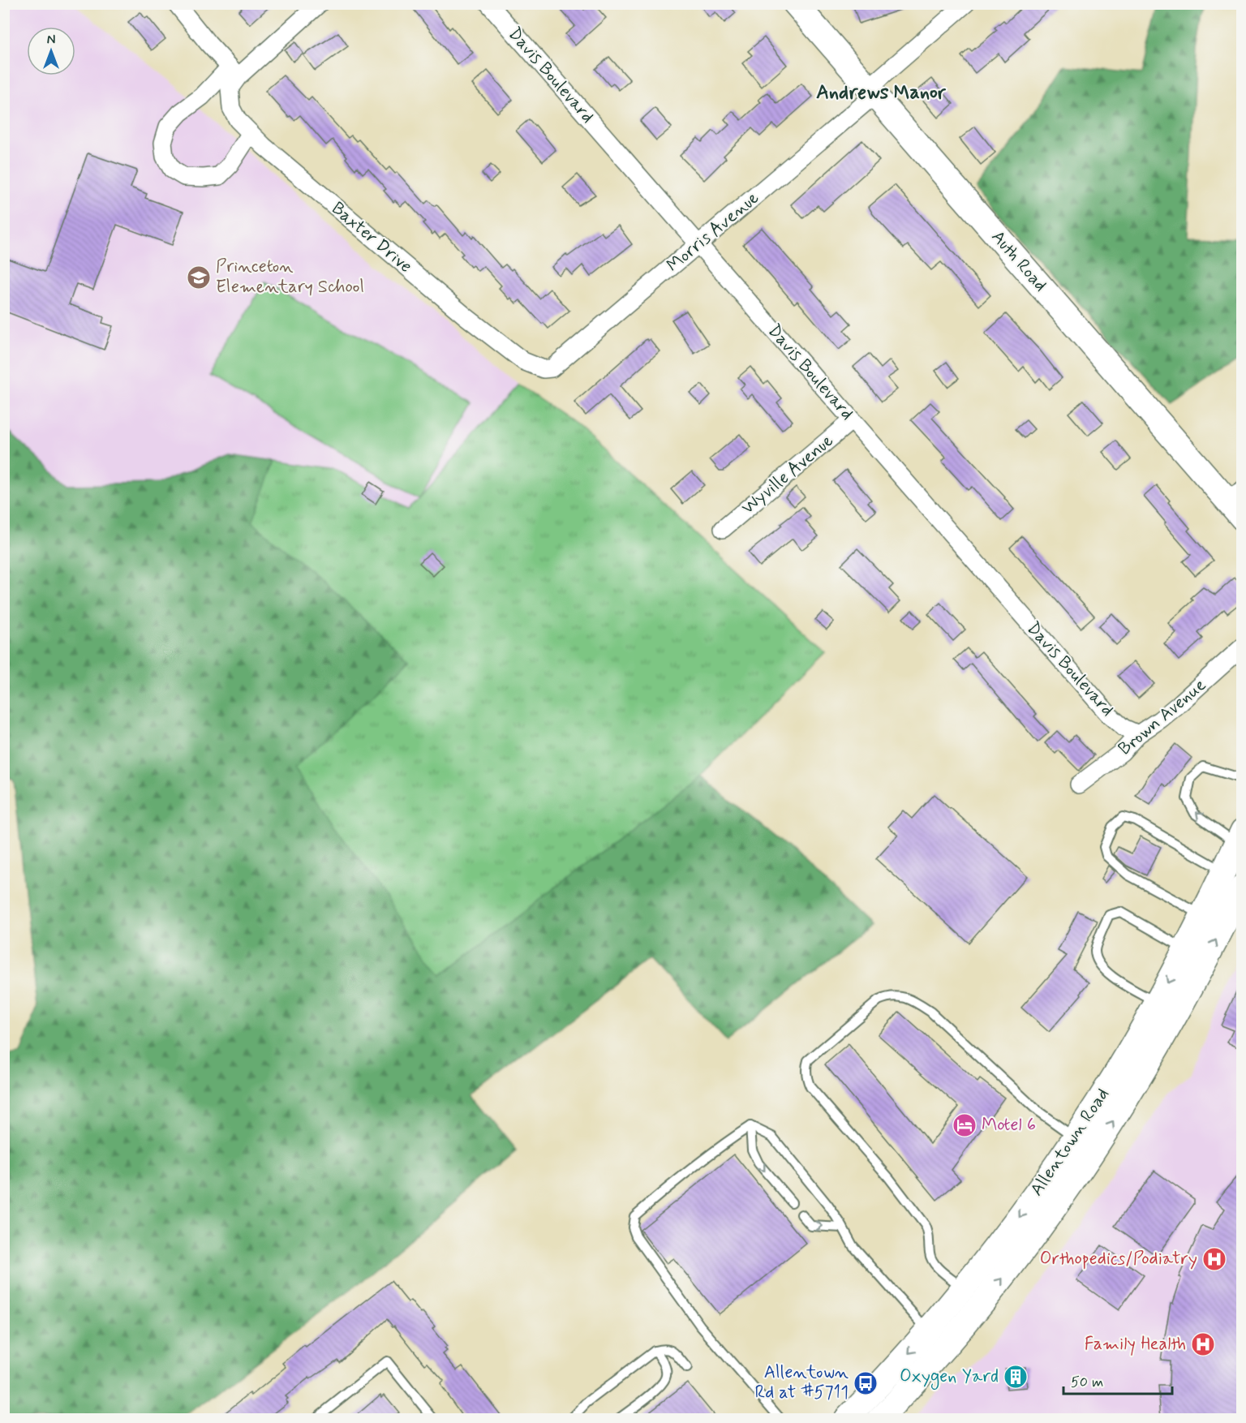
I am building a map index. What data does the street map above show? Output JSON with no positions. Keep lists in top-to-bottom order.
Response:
{
  "streets": {
    "main road": ["Auth Road", "Allentown Road"],
    "street": [
      "Davis Boulevard",
      "Morris Avenue",
      "Baxter Drive",
      "Wyville Avenue",
      "Brown Avenue"
    ]
  },
  "crossings": [
    ["Davis Boulevard", "Morris Avenue"],
    ["Davis Boulevard", "Wyville Avenue"],
    ["Davis Boulevard", "Brown Avenue"],
    ["Morris Avenue", "Baxter Drive"],
    ["Morris Avenue", "Auth Road"]
  ],
  "districts": ["Andrews Manor"],
  "places": {
    "school or university": ["Princeton Elementary School"],
    "hotel": ["Motel 6"],
    "hospital": ["Orthopedics/Podiatry", "Family Health"],
    "building": ["Oxygen Yard"],
    "bus stop": ["Allentown Rd at #5711"]
  },
  "scale_bar": "50 m",
  "north": "top"
}
